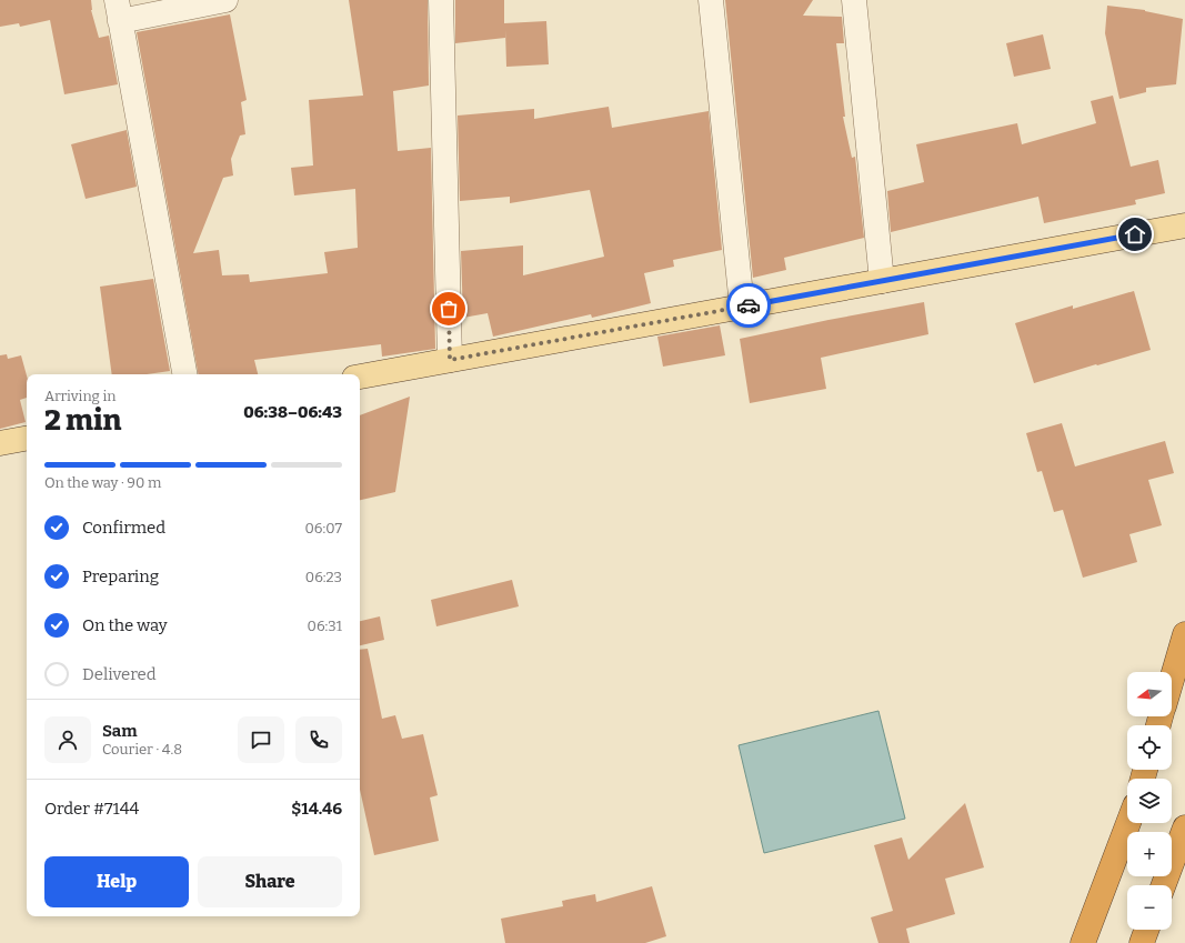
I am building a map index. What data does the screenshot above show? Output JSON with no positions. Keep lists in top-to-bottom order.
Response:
{
  "north": "left",
  "page": {
    "heading": ["2 min", "Arriving in", "06:38–06:43"],
    "panel": [
      "Sam",
      "Courier · 4.8",
      "Order #7144",
      "$14.46"
    ],
    "bar": "On the way · 90 m",
    "list": [
      ["Confirmed", "06:07"],
      ["Preparing", "06:23"],
      ["On the way", "06:31"],
      "Delivered"
    ],
    "map_buttons": ["+", "−"],
    "buttons": ["Help", "Share"]
  }
}
